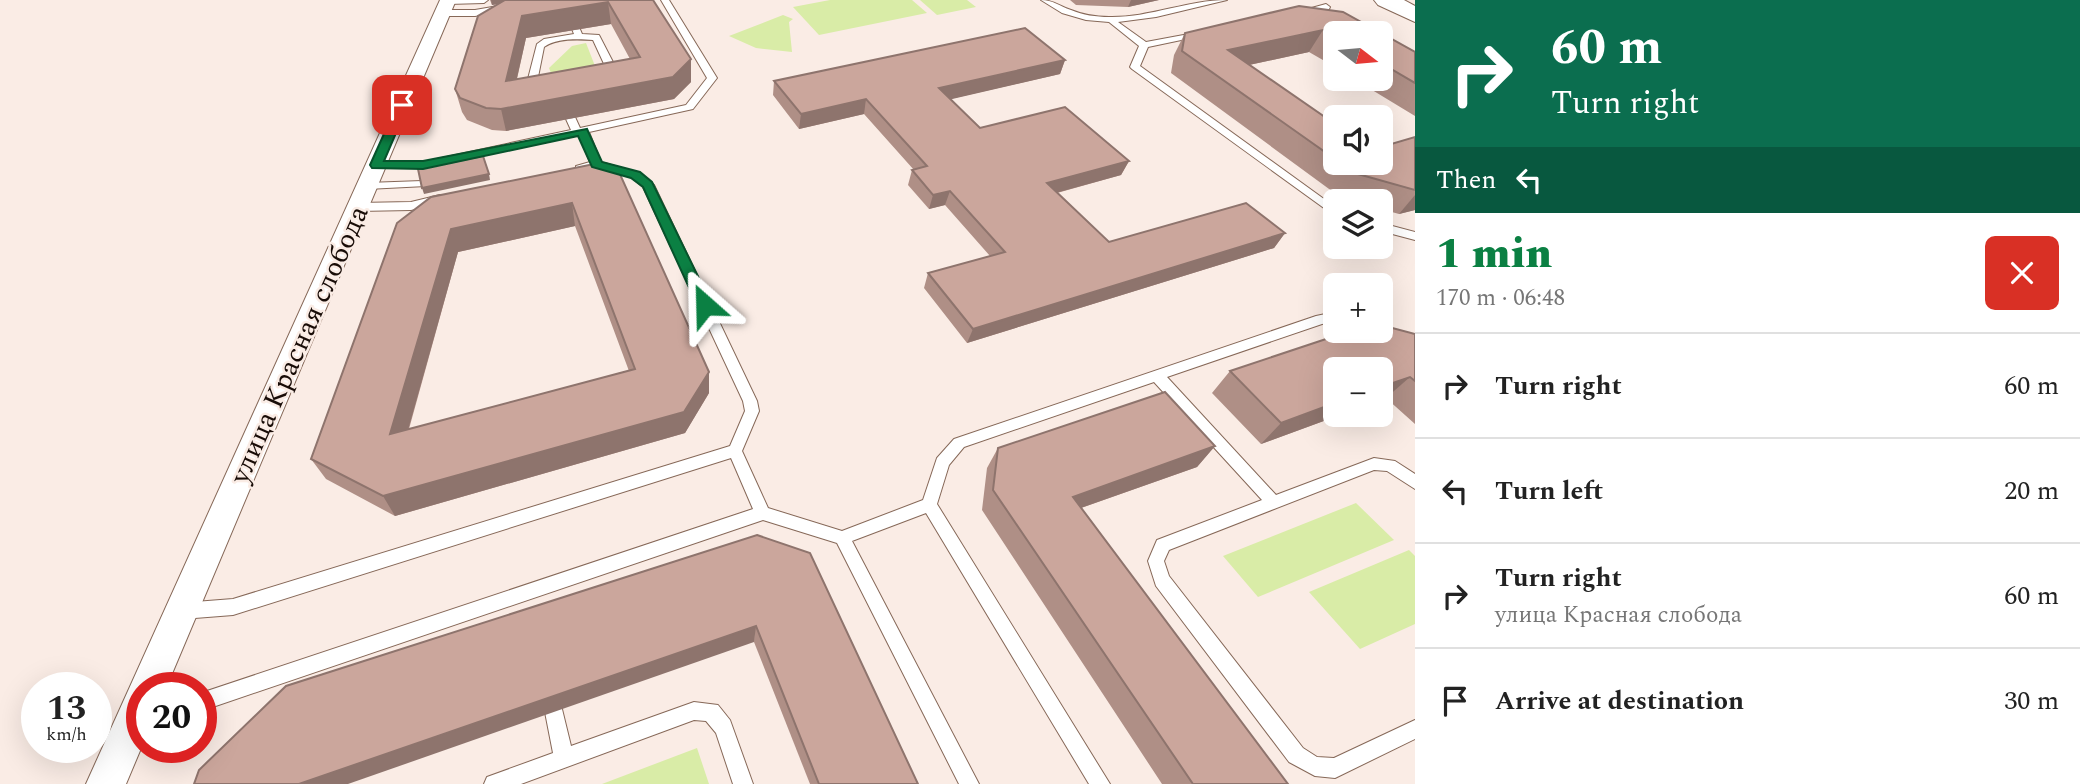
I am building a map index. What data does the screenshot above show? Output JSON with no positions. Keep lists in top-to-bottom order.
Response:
{
  "streets": {
    "street": ["улица Красная слобода"]
  },
  "north": "right",
  "page": {
    "turn": ["60 m", "Turn right"],
    "map_buttons": ["+", "−"],
    "then": "Then",
    "heading": ["1 min", "170 m · 06:48"],
    "list": [
      {
        "name": "Turn right",
        "value": "60 m"
      },
      {
        "name": "Turn left",
        "value": "20 m"
      },
      {
        "name": "Turn right",
        "note": "улица Красная слобода",
        "value": "60 m"
      },
      {
        "name": "Arrive at destination",
        "value": "30 m"
      }
    ],
    "speed": "13 km/h",
    "limit": "20"
  }
}
